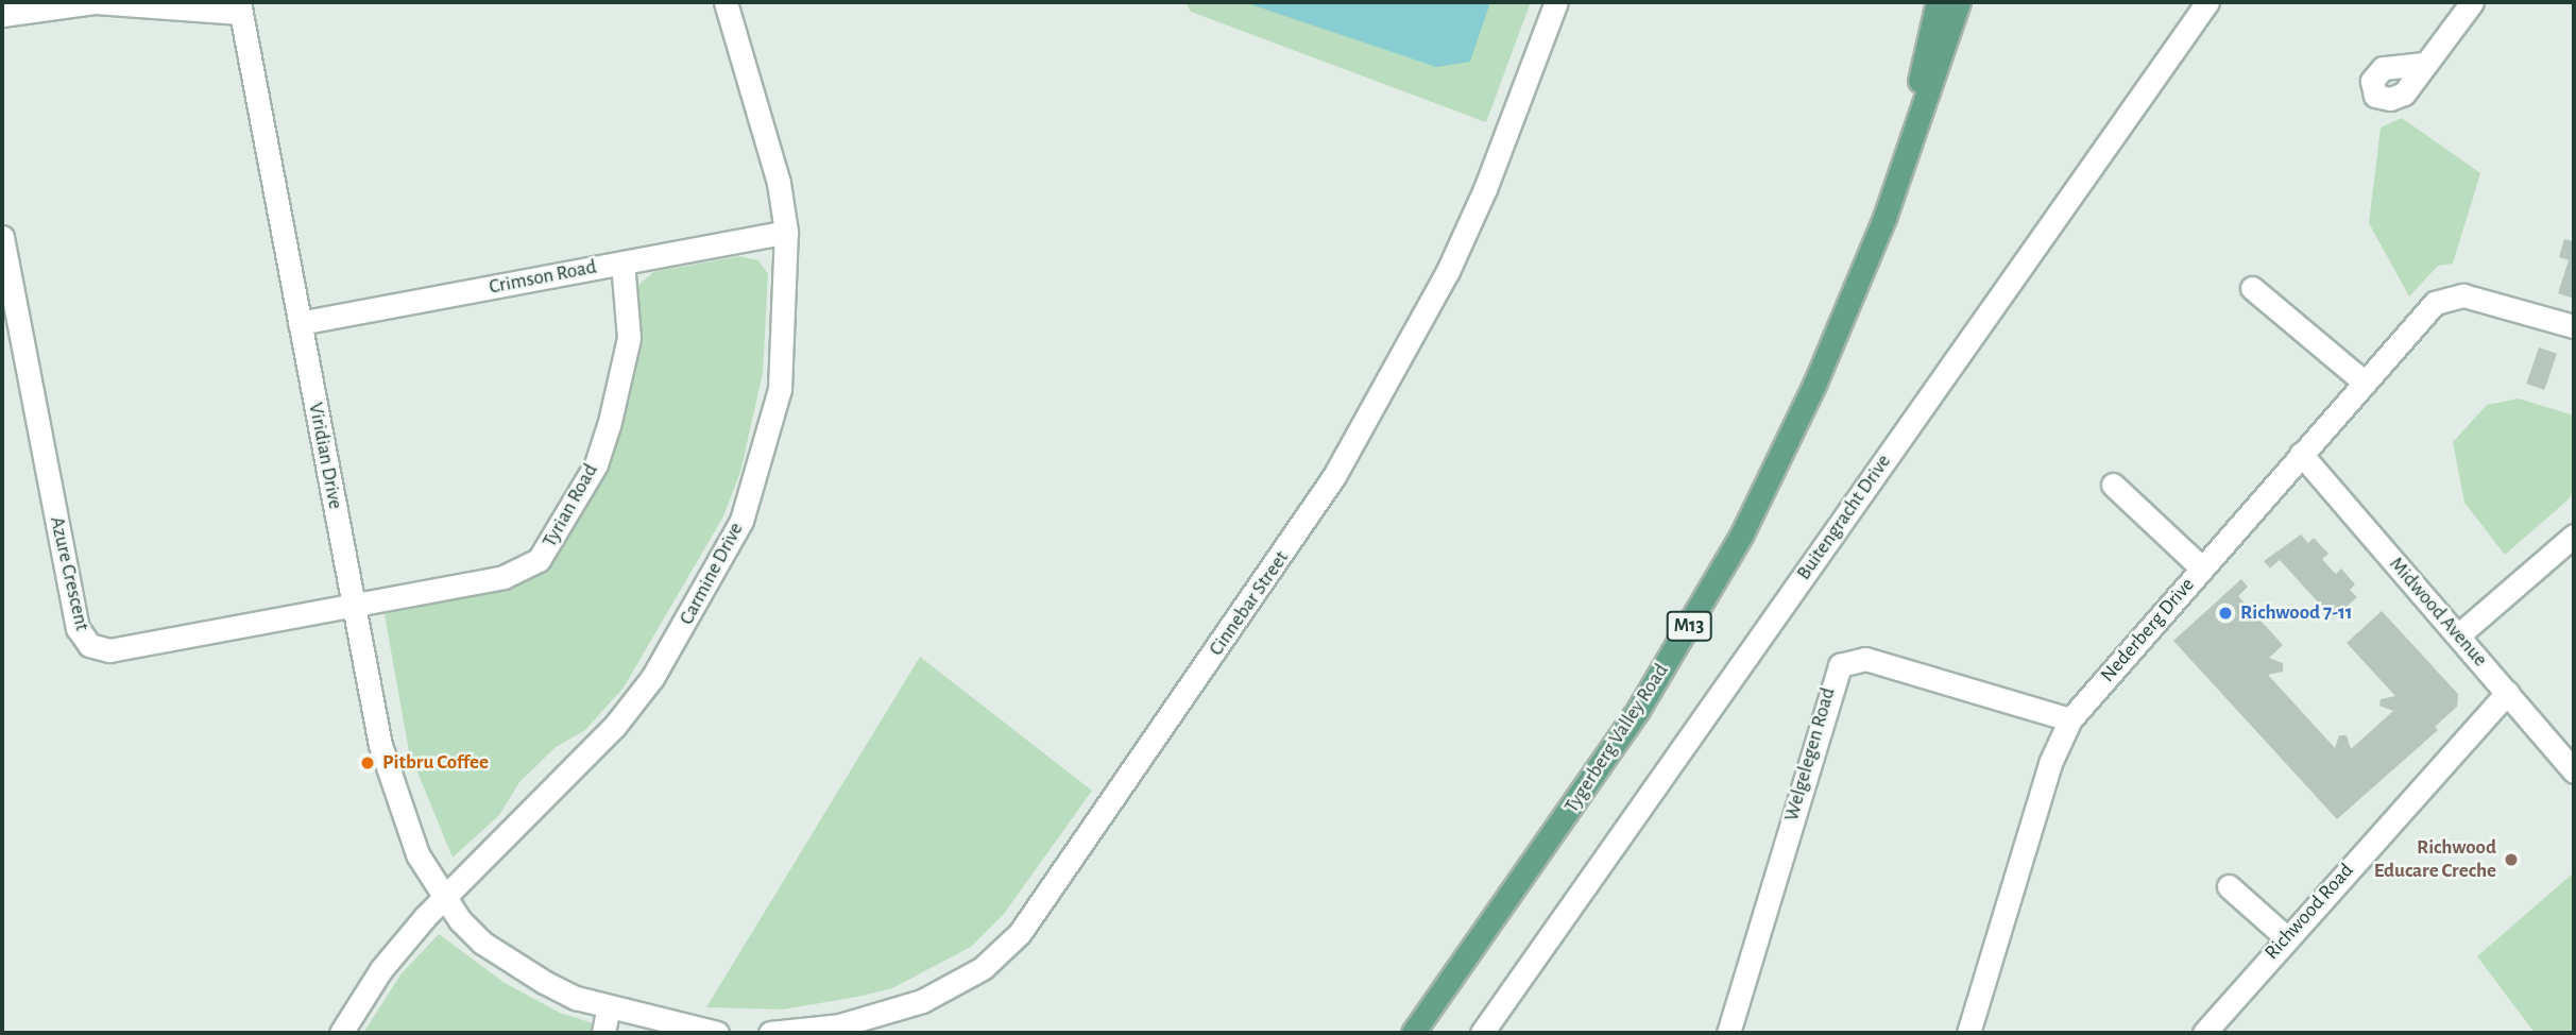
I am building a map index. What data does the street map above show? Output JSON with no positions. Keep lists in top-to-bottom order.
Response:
{
  "streets": {
    "main road": ["M13", "Tygerberg Valley Road"],
    "street": [
      "Crimson Road",
      "Viridian Drive",
      "Tyrian Road",
      "Buitengracht Drive",
      "Azure Crescent",
      "Carmine Drive",
      "Cinnebar Street",
      "Midwood Avenue",
      "Nederberg Drive",
      "Welgelegen Road",
      "Richwood Road"
    ]
  },
  "crossings": [
    ["Crimson Road", "Viridian Drive"],
    ["Crimson Road", "Tyrian Road"],
    ["Crimson Road", "Carmine Drive"],
    ["Viridian Drive", "Tyrian Road"],
    ["Viridian Drive", "Azure Crescent"],
    ["Viridian Drive", "Carmine Drive"],
    ["Tyrian Road", "Azure Crescent"],
    ["Midwood Avenue", "Nederberg Drive"],
    ["Midwood Avenue", "Richwood Road"],
    ["Nederberg Drive", "Welgelegen Road"]
  ],
  "places": ["Richwood 7-11", "Pitbru Coffee", "Richwood Educare Creche"]
}
